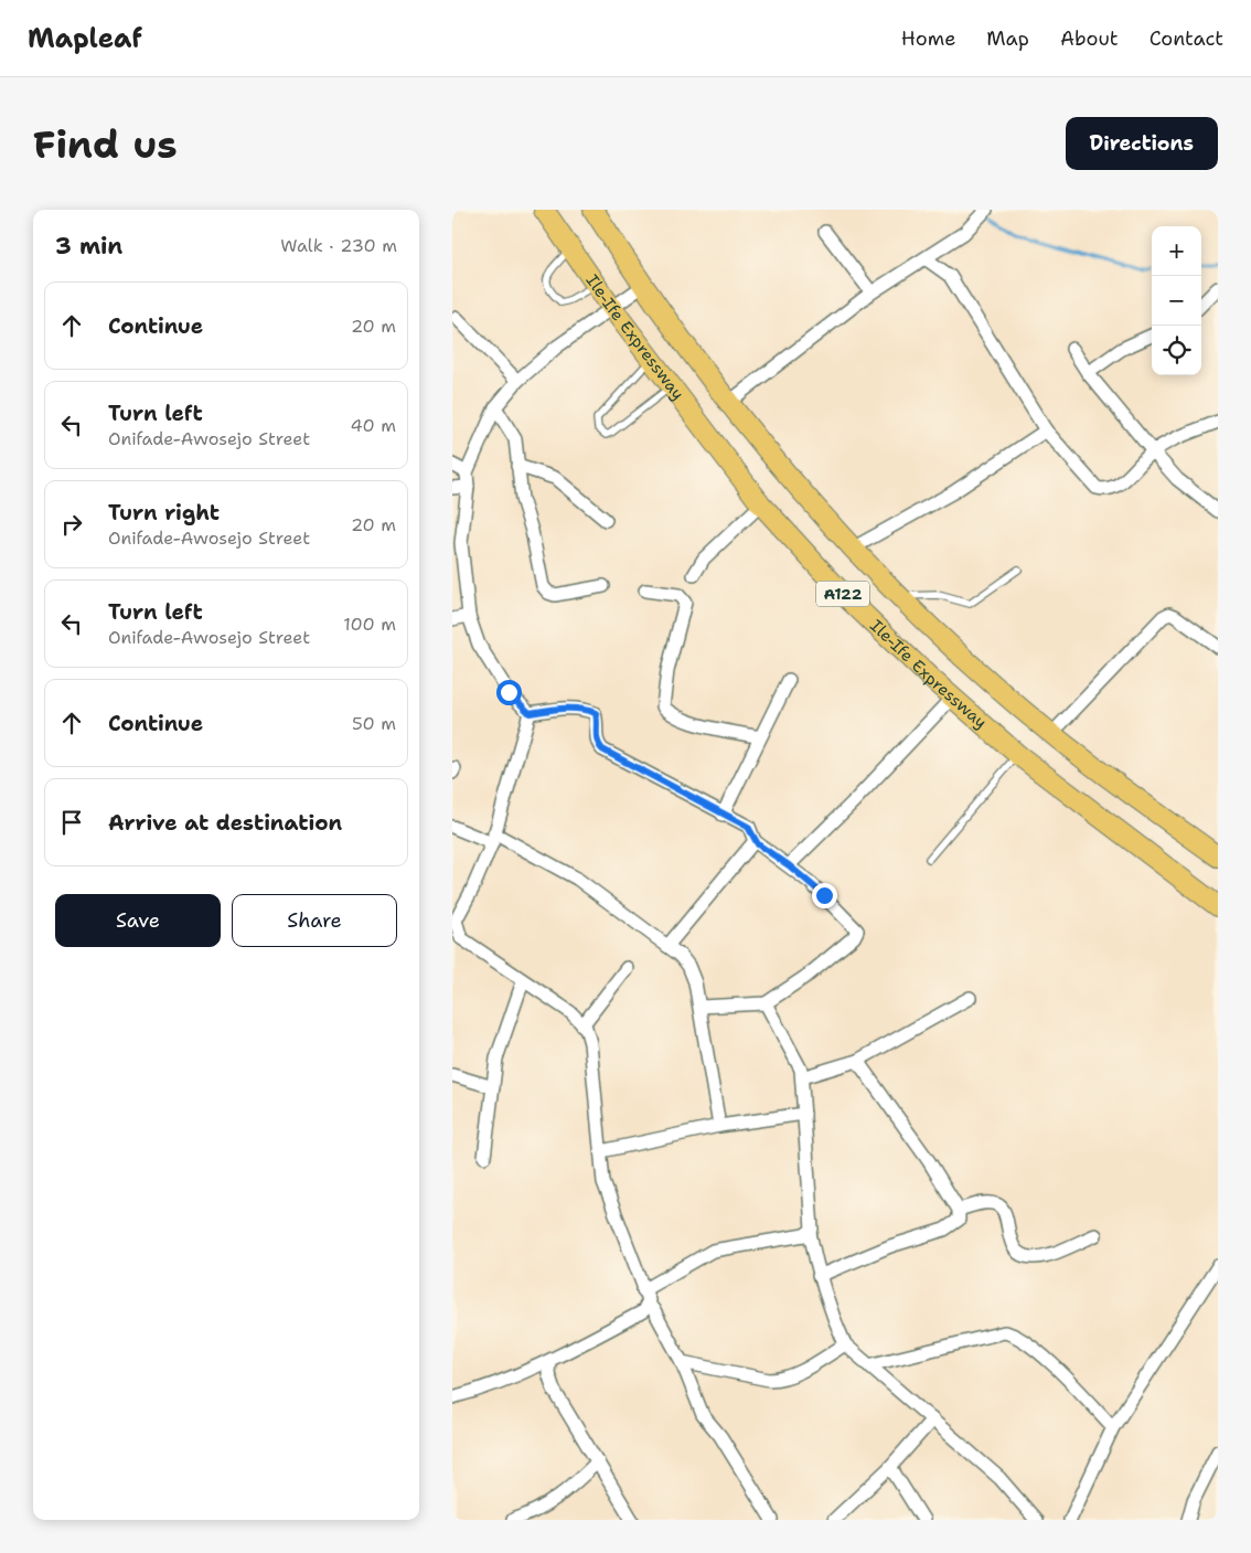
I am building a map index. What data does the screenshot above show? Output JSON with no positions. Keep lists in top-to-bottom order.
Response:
{
  "streets": {
    "highway": ["Ile-Ife Expressway", "A122"]
  },
  "page": {
    "header": "Mapleaf",
    "nav": [
      "Home",
      "Map",
      "About",
      "Contact"
    ],
    "buttons": [
      "Directions",
      ["Save", "Share"]
    ],
    "title": "Find us",
    "heading": ["3 min", "Walk · 230 m"],
    "map_buttons": ["+", "−"],
    "list": [
      ["Continue", "20 m"],
      ["Turn left", "Onifade-Awosejo Street", "40 m"],
      ["Turn right", "Onifade-Awosejo Street", "20 m"],
      ["Turn left", "Onifade-Awosejo Street", "100 m"],
      ["Continue", "50 m"],
      "Arrive at destination"
    ]
  }
}
